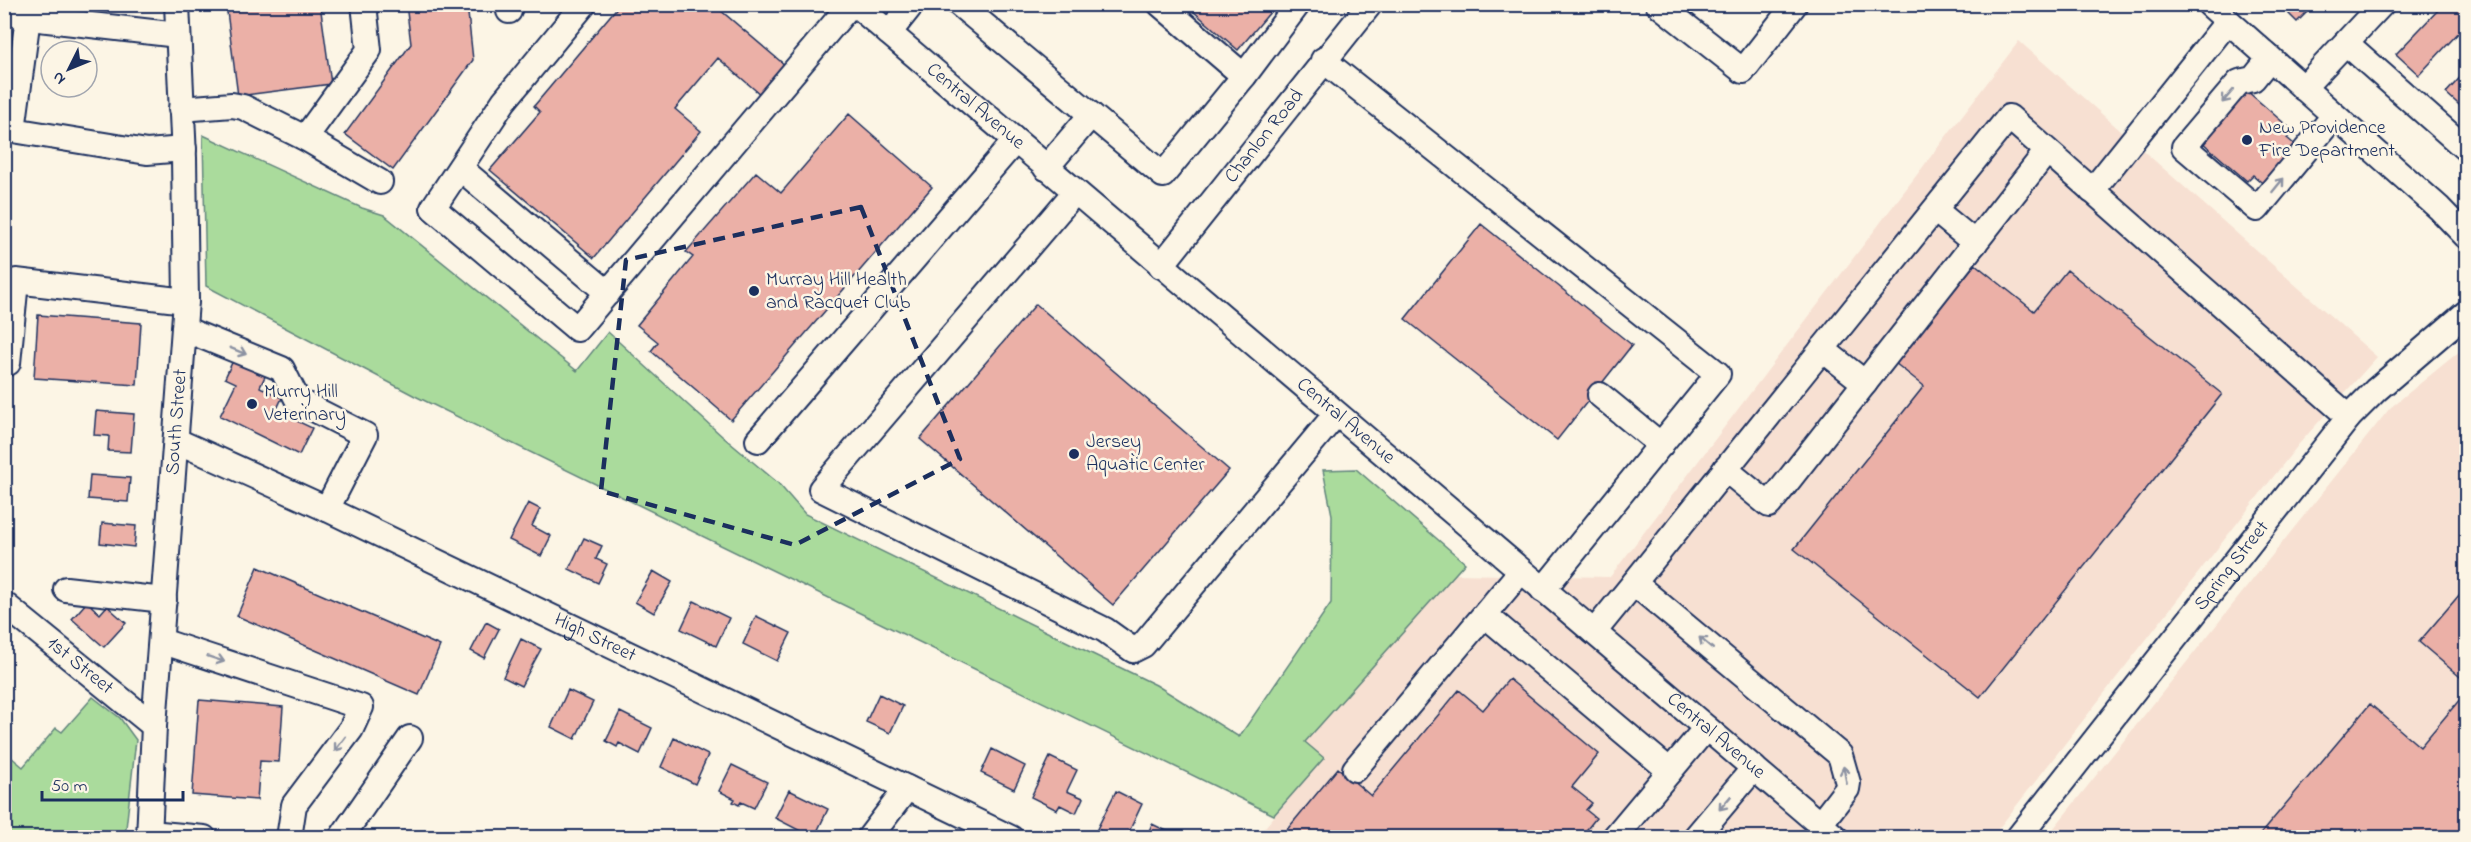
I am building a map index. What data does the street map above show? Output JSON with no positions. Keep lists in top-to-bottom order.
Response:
{
  "streets": {
    "street": [
      "Central Avenue",
      "Chanlon Road",
      "South Street",
      "Spring Street",
      "High Street",
      "1st Street"
    ]
  },
  "crossings": [
    ["Central Avenue", "Chanlon Road"],
    ["South Street", "High Street"],
    ["South Street", "1st Street"]
  ],
  "places": [
    "New Providence Fire Department",
    "Murray Hill Health and Racquet Club",
    "Murry Hill Veterinary",
    "Jersey Aquatic Center"
  ],
  "scale_bar": "50 m",
  "north": "bottom left"
}
